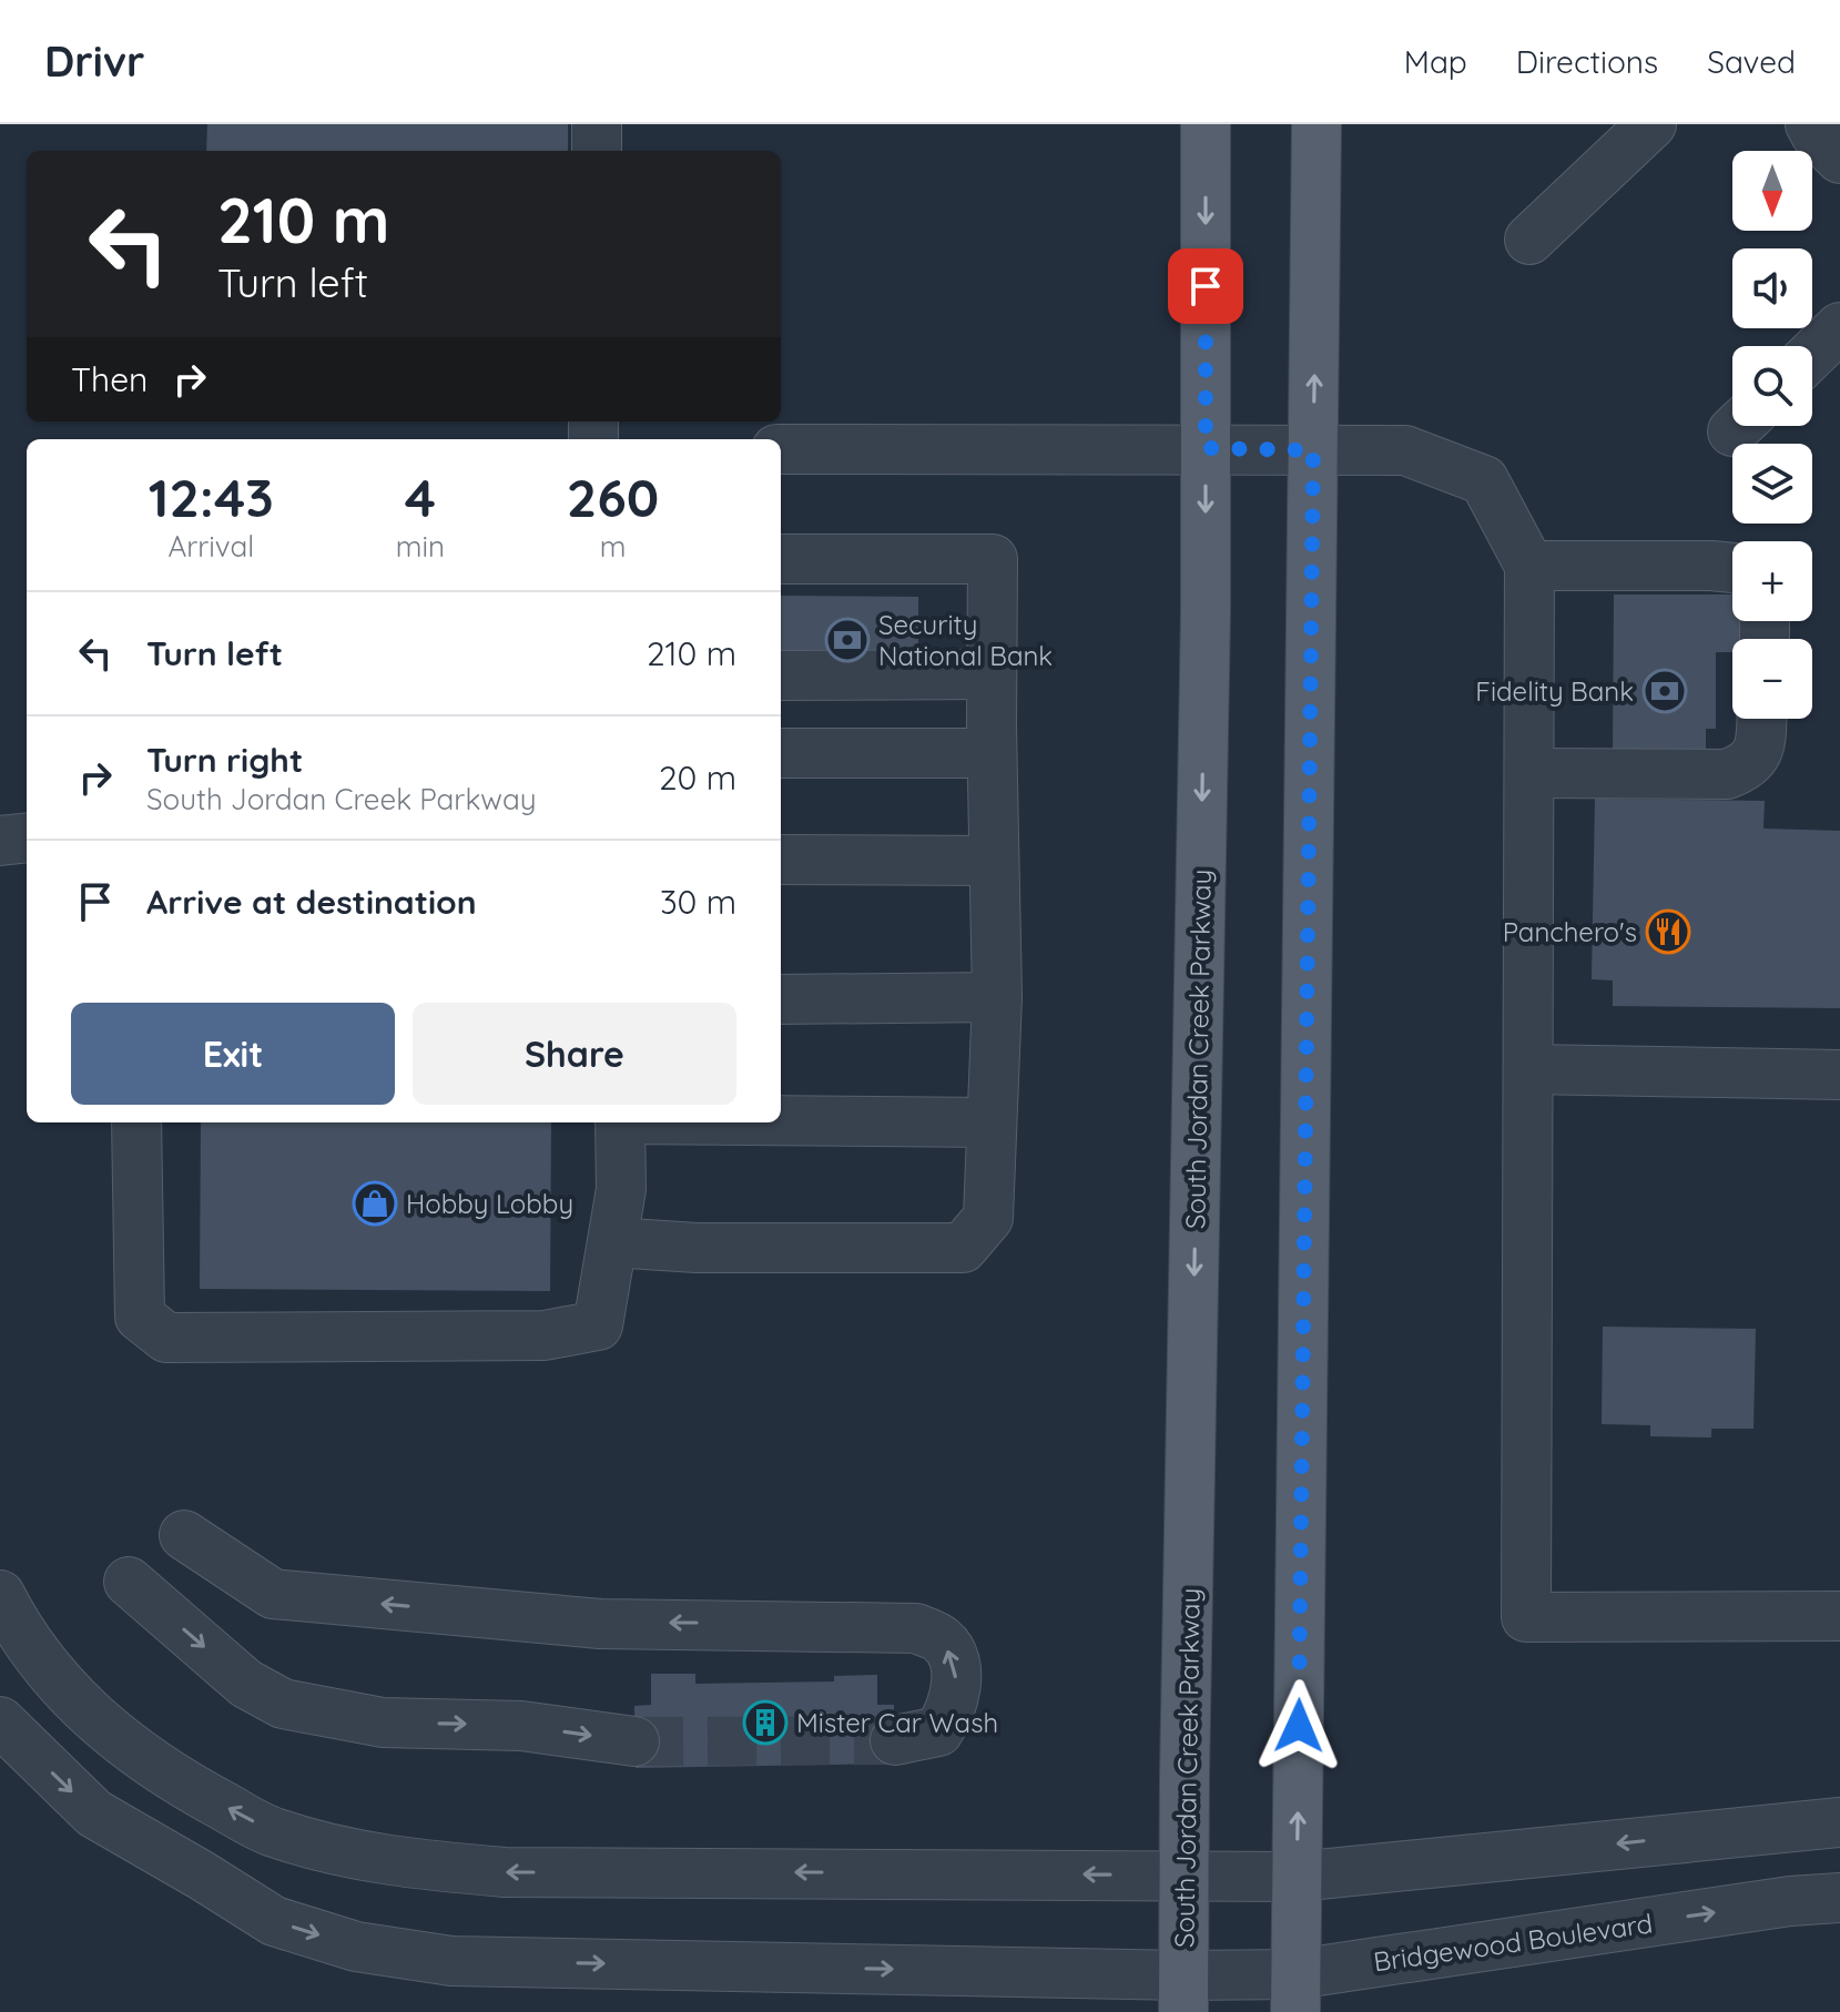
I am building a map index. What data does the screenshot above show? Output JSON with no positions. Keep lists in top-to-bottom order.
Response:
{
  "streets": {
    "main road": ["South Jordan Creek Parkway"],
    "street": ["Bridgewood Boulevard"]
  },
  "crossings": [
    ["South Jordan Creek Parkway", "Bridgewood Boulevard"]
  ],
  "places": {
    "bank": ["Security National Bank", "Fidelity Bank"],
    "restaurant": ["Panchero's"],
    "shop": ["Hobby Lobby"],
    "building": ["Mister Car Wash"]
  },
  "north": "bottom",
  "page": {
    "header": "Drivr",
    "nav": ["Map", "Directions", "Saved"],
    "map_buttons": ["+", "−"],
    "turn": ["210 m", "Turn left"],
    "then": "Then",
    "eta": [
      "12:43",
      "Arrival",
      "4",
      "min",
      "260",
      "m"
    ],
    "list": [
      {
        "name": "Turn left",
        "value": "210 m"
      },
      {
        "name": "Turn right",
        "note": "South Jordan Creek Parkway",
        "value": "20 m"
      },
      {
        "name": "Arrive at destination",
        "value": "30 m"
      }
    ],
    "buttons": ["Exit", "Share"]
  }
}
